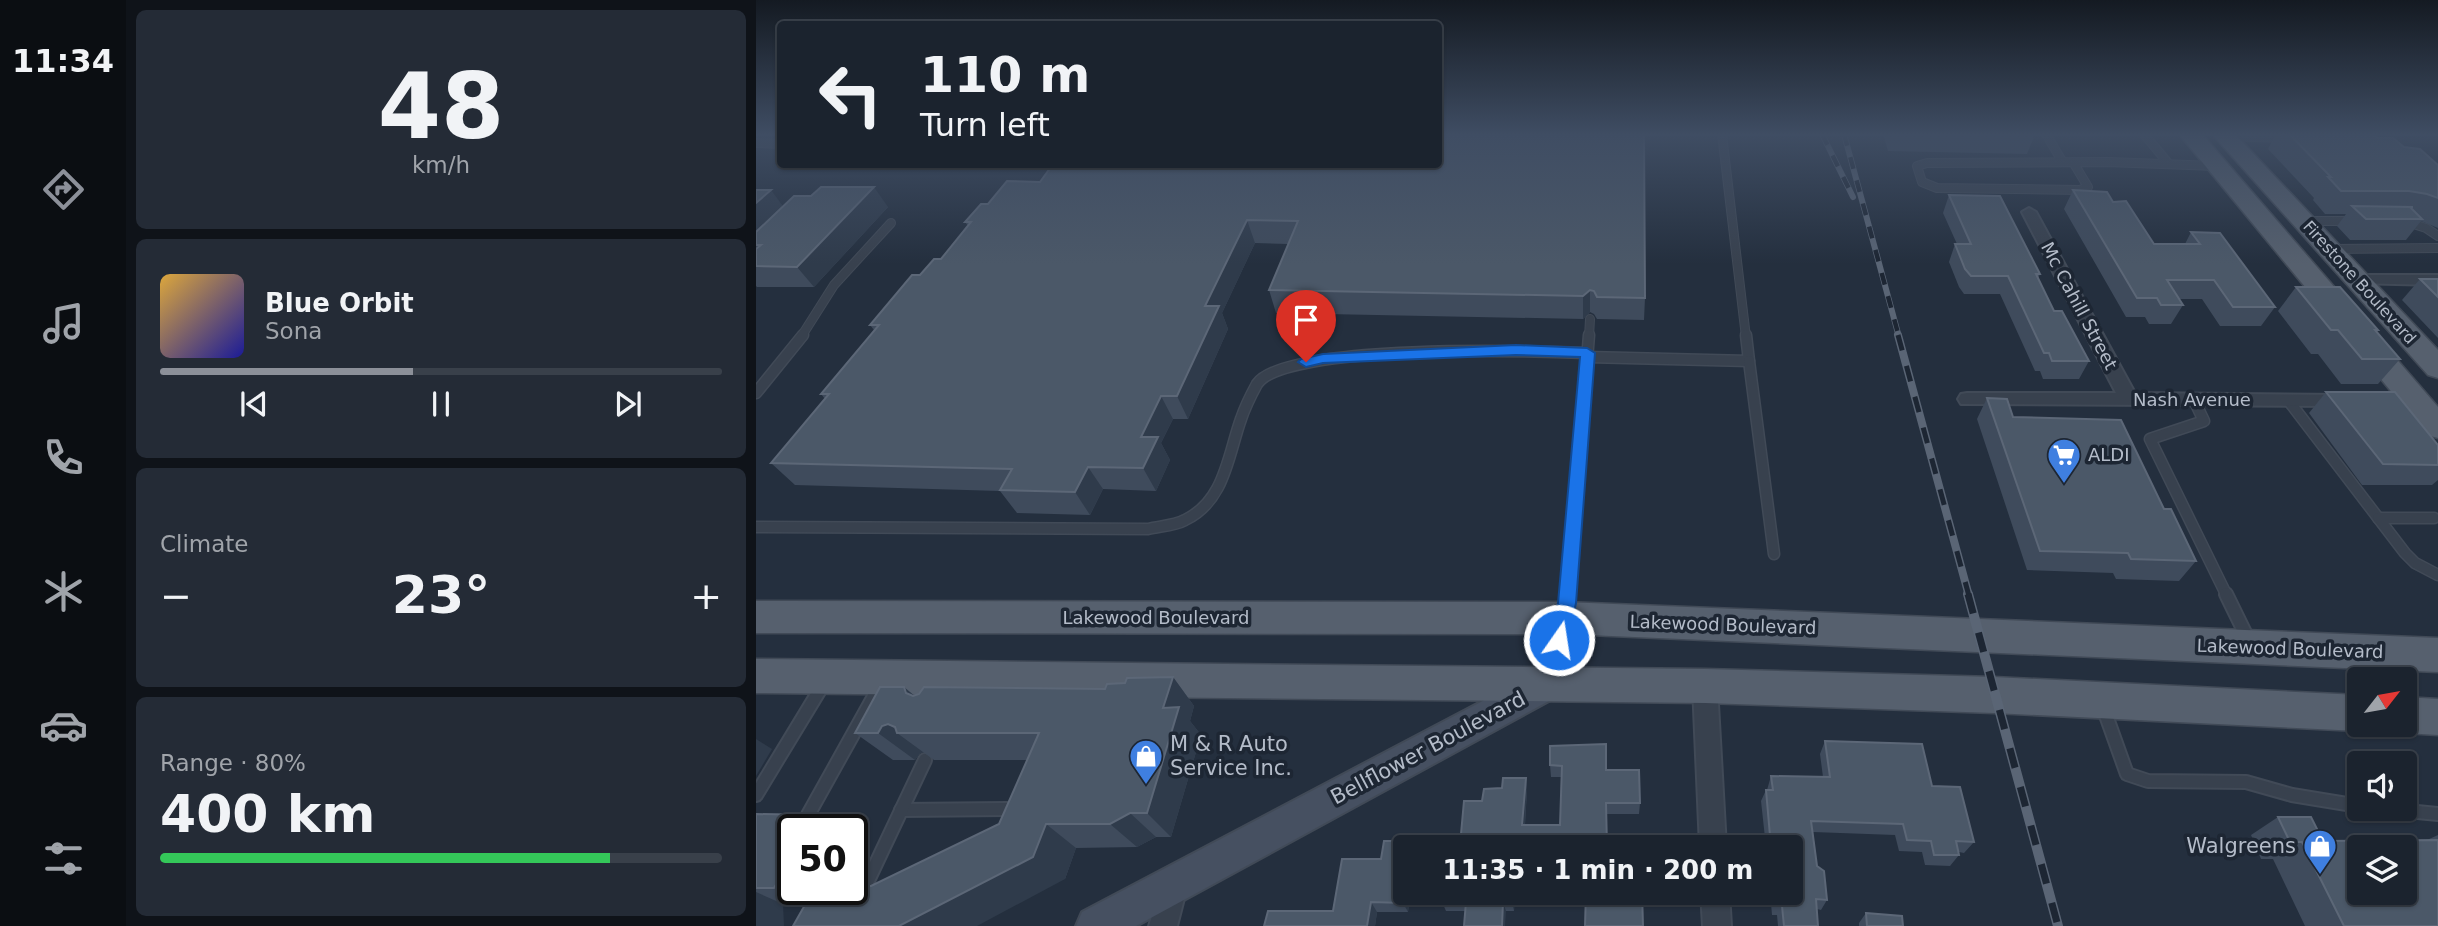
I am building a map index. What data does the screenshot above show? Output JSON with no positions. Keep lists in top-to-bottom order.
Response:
{
  "streets": {
    "main road": ["Firestone Boulevard", "Lakewood Boulevard", "Bellflower Boulevard"],
    "street": ["Mc Cahill Street", "Nash Avenue"]
  },
  "crossings": [
    ["Mc Cahill Street", "Nash Avenue"],
    ["Lakewood Boulevard", "Bellflower Boulevard"]
  ],
  "places": {
    "supermarket": ["ALDI"],
    "shop": ["M & R Auto Service Inc.", "Walgreens"]
  },
  "north": "top right",
  "page": {
    "tabs": "11:34",
    "tile": [
      ["48", "km/h"],
      "Climate",
      ["Range · 80%", "400 km"]
    ],
    "turn": ["110 m", "Turn left"],
    "song": ["Blue Orbit", "Sona"],
    "heat": ["−", "23°", "+"],
    "limit": "50",
    "trip": "11:35 · 1 min · 200 m"
  }
}
